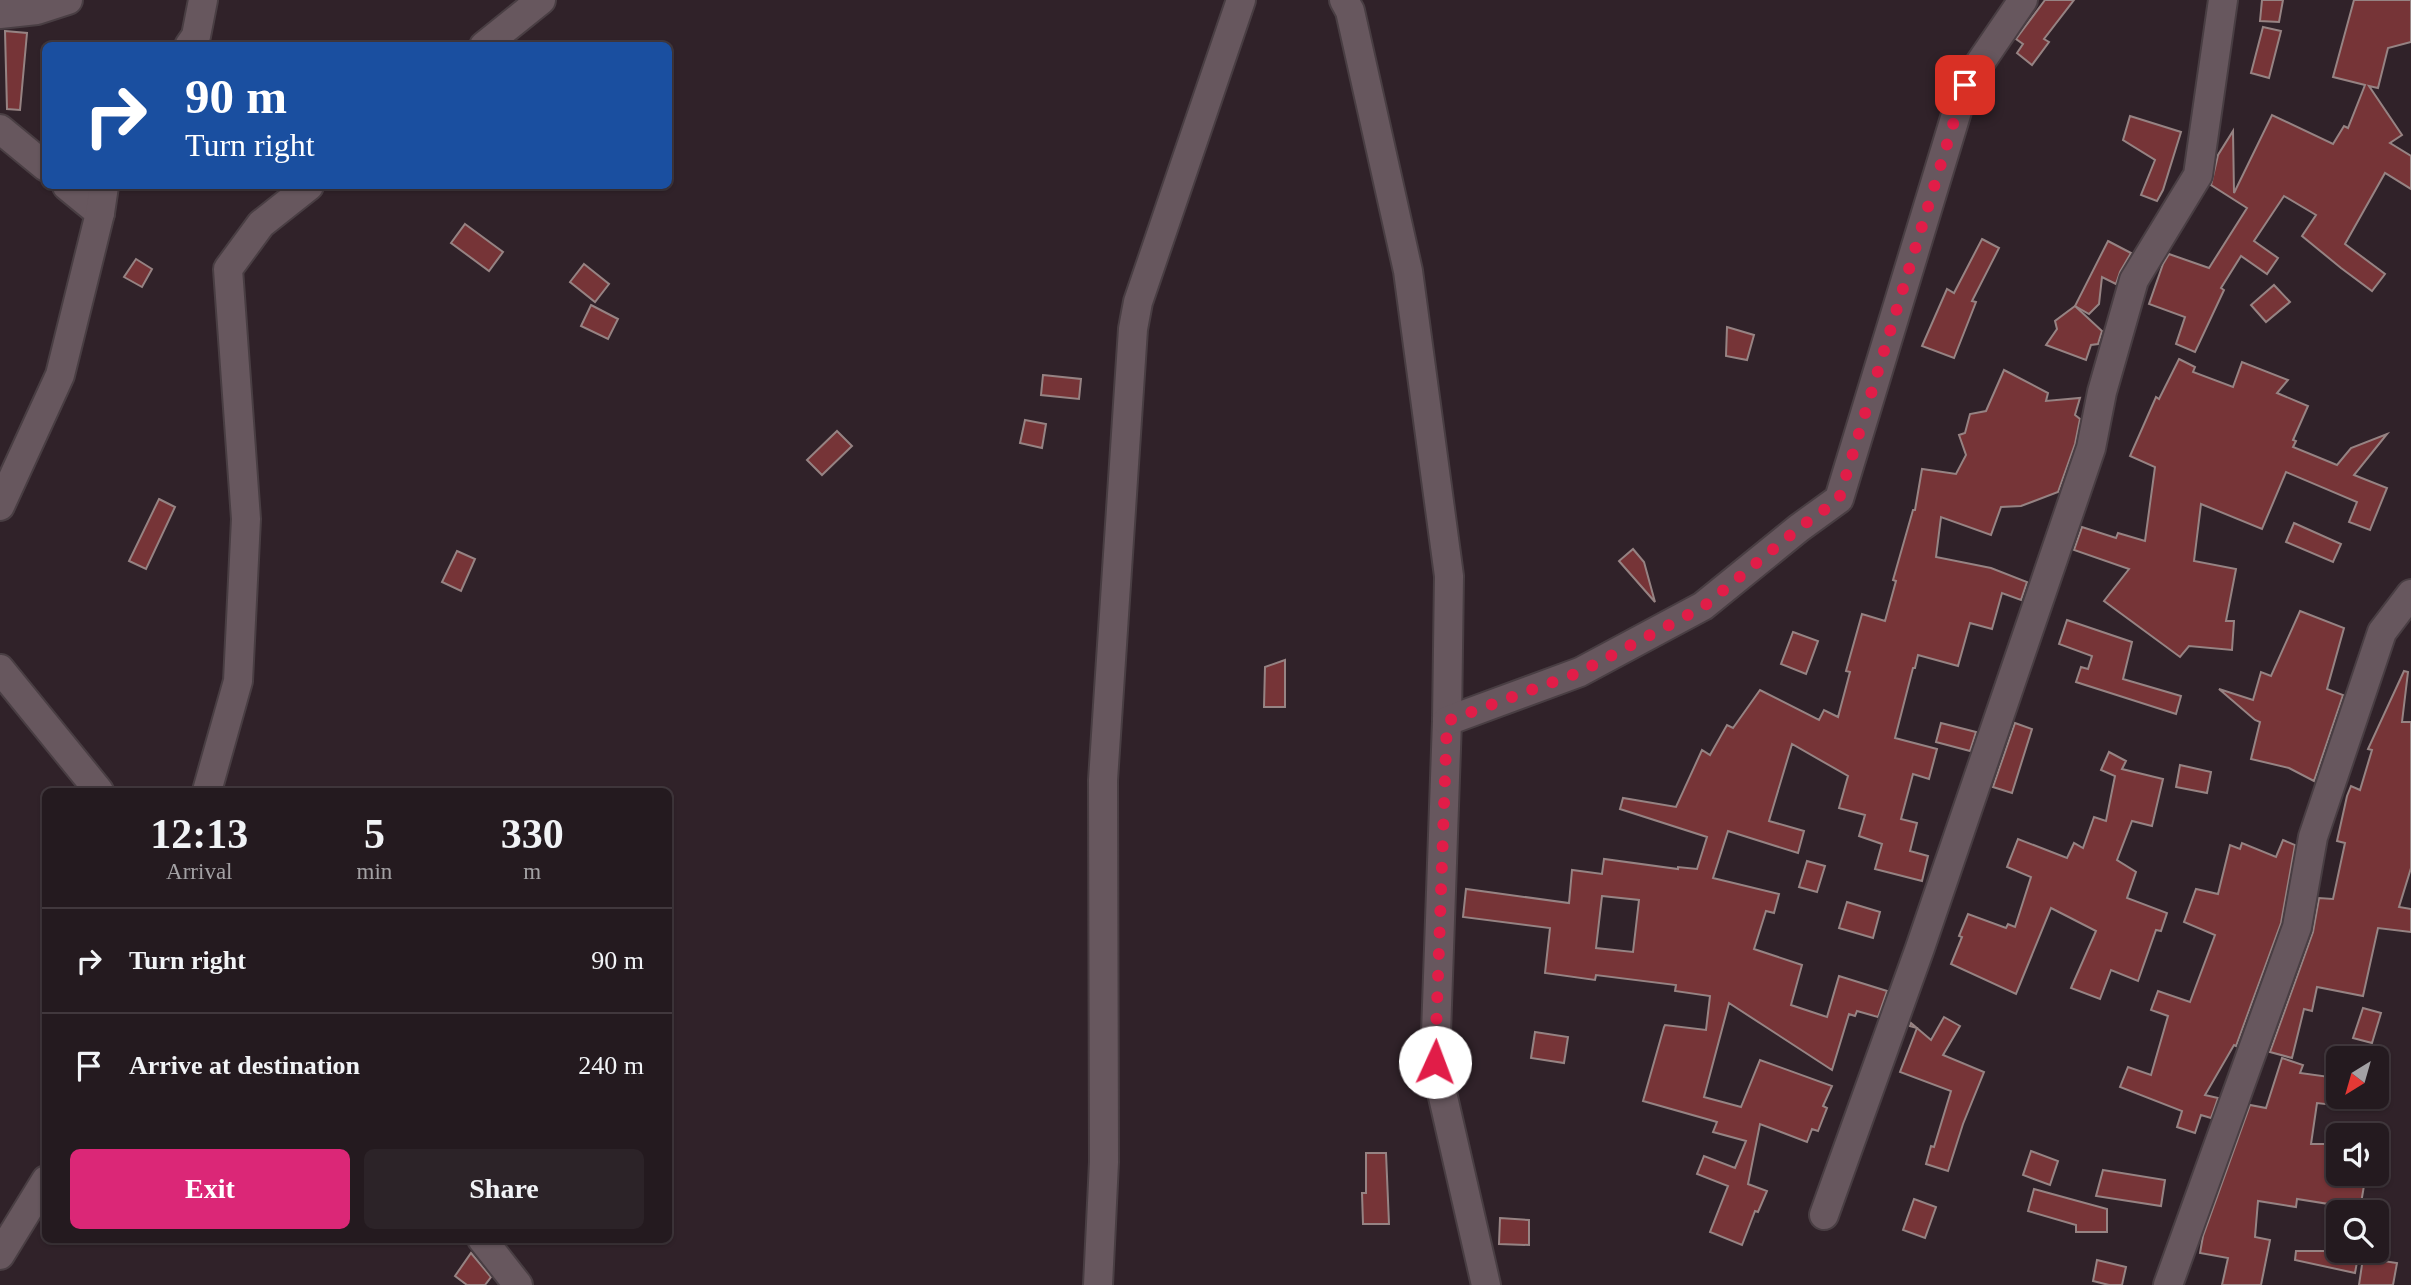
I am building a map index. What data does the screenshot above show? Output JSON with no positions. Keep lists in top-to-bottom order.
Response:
{
  "north": "bottom left",
  "page": {
    "turn": ["90 m", "Turn right"],
    "eta": [
      "12:13",
      "Arrival",
      "5",
      "min",
      "330",
      "m"
    ],
    "list": [
      {
        "name": "Turn right",
        "value": "90 m"
      },
      {
        "name": "Arrive at destination",
        "value": "240 m"
      }
    ],
    "buttons": ["Exit", "Share"]
  }
}
